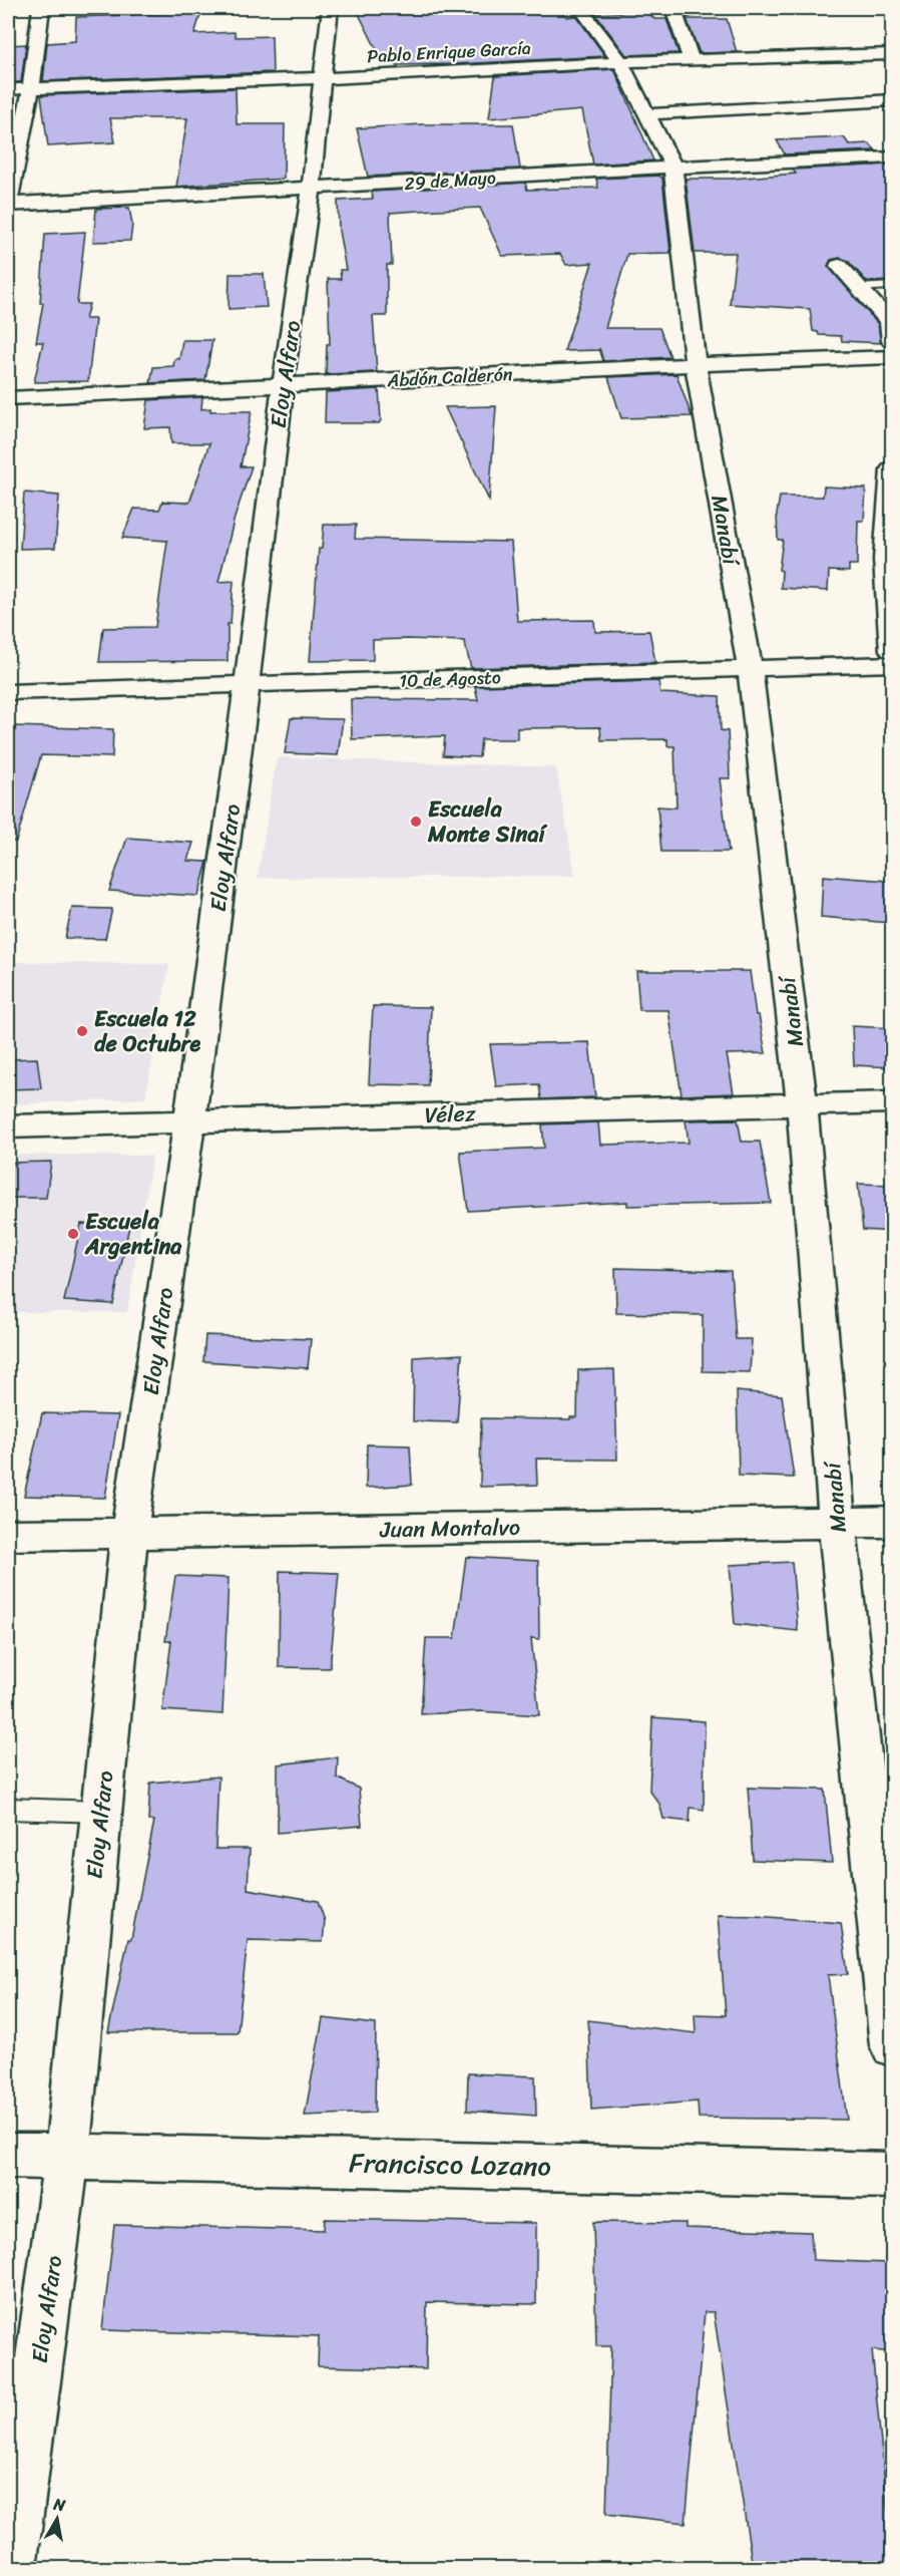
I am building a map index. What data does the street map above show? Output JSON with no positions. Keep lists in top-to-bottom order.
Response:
{
  "streets": {
    "street": [
      "Pablo Enrique García",
      "29 de Mayo",
      "Eloy Alfaro",
      "Abdón Calderón",
      "Manabí",
      "10 de Agosto",
      "Vélez",
      "Juan Montalvo",
      "Francisco Lozano"
    ]
  },
  "crossings": [
    ["Pablo Enrique García", "Eloy Alfaro"],
    ["Pablo Enrique García", "Manabí"],
    ["29 de Mayo", "Eloy Alfaro"],
    ["29 de Mayo", "Manabí"],
    ["Eloy Alfaro", "Abdón Calderón"],
    ["Eloy Alfaro", "10 de Agosto"],
    ["Eloy Alfaro", "Vélez"],
    ["Eloy Alfaro", "Juan Montalvo"],
    ["Eloy Alfaro", "Francisco Lozano"],
    ["Abdón Calderón", "Manabí"],
    ["Manabí", "10 de Agosto"],
    ["Manabí", "Vélez"],
    ["Manabí", "Juan Montalvo"]
  ],
  "places": ["Escuela Monte Sinaí", "Escuela 12 de Octubre", "Escuela Argentina"],
  "north": "top"
}
